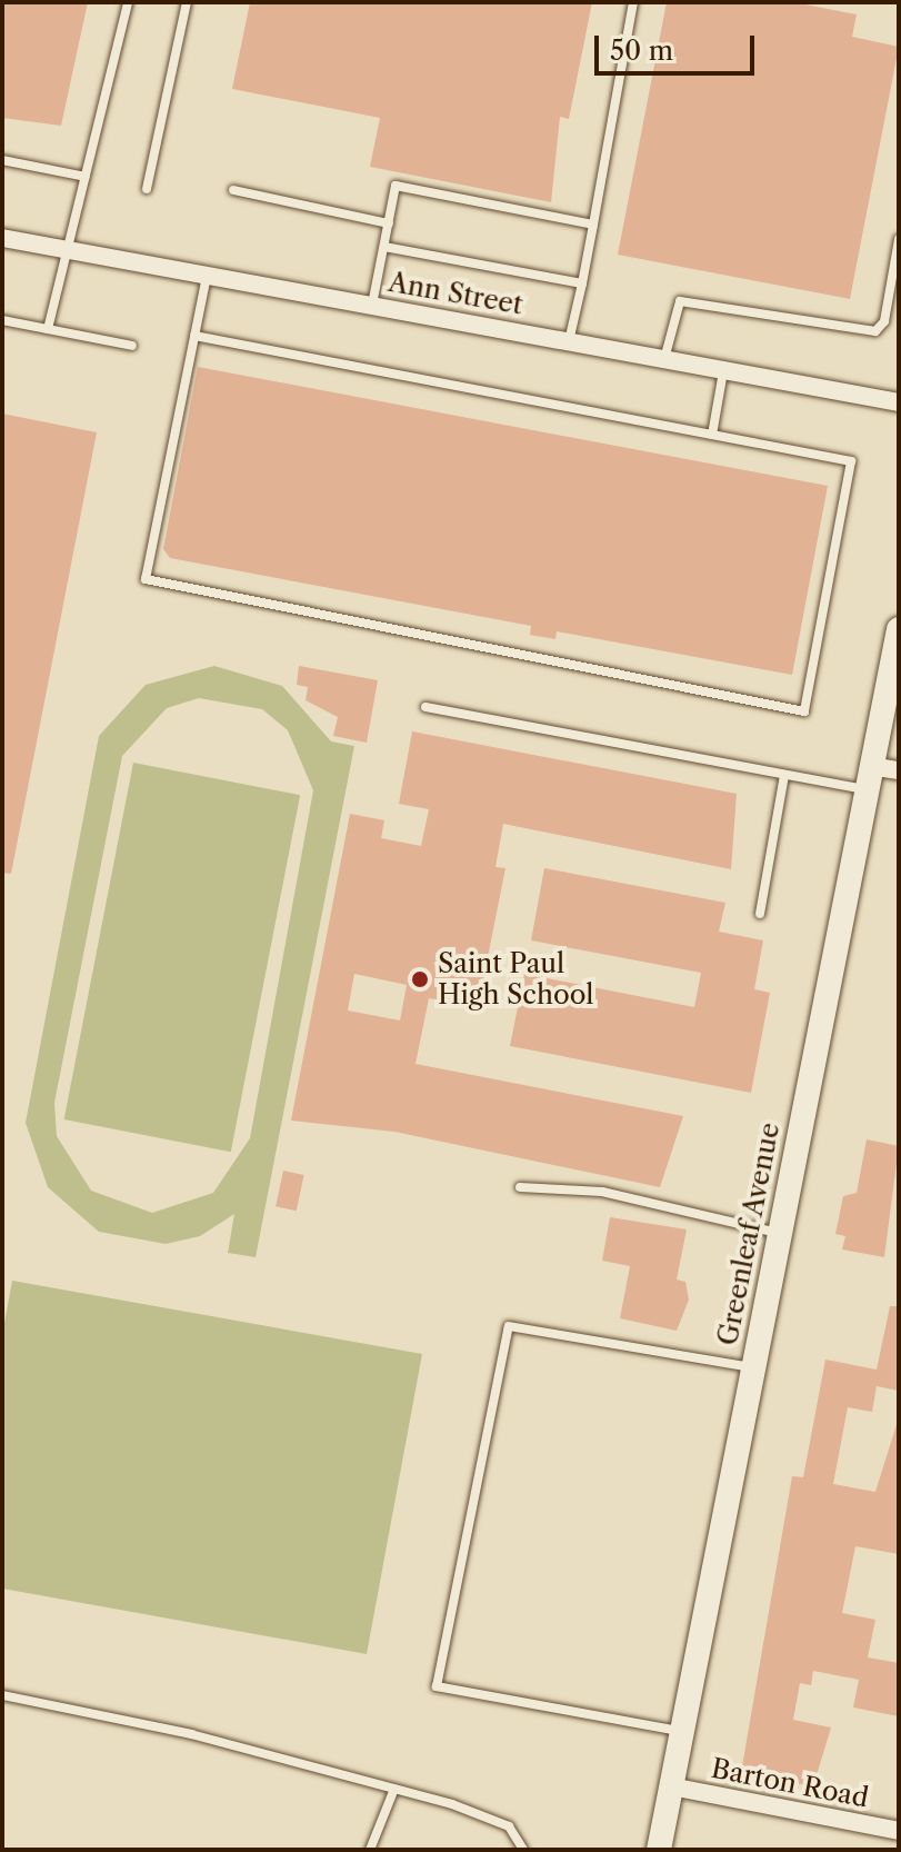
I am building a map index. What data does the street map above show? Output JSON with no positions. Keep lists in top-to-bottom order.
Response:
{
  "streets": {
    "main road": ["Greenleaf Avenue"],
    "street": ["Ann Street", "Barton Road"]
  },
  "crossings": [
    ["Greenleaf Avenue", "Barton Road"]
  ],
  "places": ["Saint Paul High School"],
  "scale_bar": "50 m"
}
